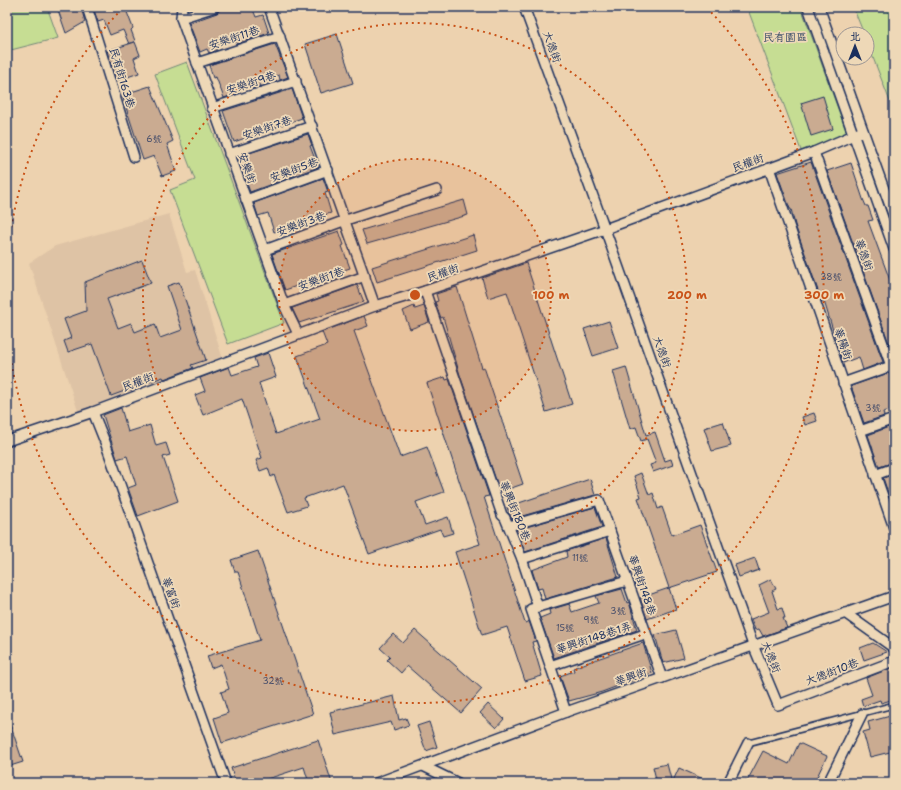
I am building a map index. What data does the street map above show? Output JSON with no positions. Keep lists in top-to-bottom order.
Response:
{
  "streets": {
    "street": [
      "安樂街11巷",
      "大德街",
      "民有街163巷",
      "安樂街9巷",
      "安樂街7巷",
      "民權街",
      "安樂街",
      "安樂街5巷",
      "安樂街3巷",
      "華德街",
      "安樂街1巷",
      "華陽街",
      "華興街180巷",
      "華興街148巷",
      "華富街",
      "華興街148巷1弄",
      "大德街10巷",
      "華興街"
    ]
  },
  "crossings": [
    ["安樂街11巷", "安樂街"],
    ["大德街", "民權街"],
    ["大德街", "大德街10巷"],
    ["大德街", "華興街"],
    ["安樂街9巷", "安樂街"],
    ["安樂街7巷", "安樂街"],
    ["民權街", "安樂街"],
    ["民權街", "華德街"],
    ["民權街", "華陽街"],
    ["民權街", "華興街180巷"],
    ["民權街", "華富街"],
    ["安樂街", "安樂街5巷"],
    ["安樂街", "安樂街3巷"],
    ["安樂街", "安樂街1巷"],
    ["華興街180巷", "華興街148巷"],
    ["華興街148巷", "華興街148巷1弄"],
    ["華興街148巷", "華興街"]
  ],
  "parks": ["民有園區"],
  "house_numbers": [
    "6號",
    "38號",
    "3號",
    "11號",
    "3號",
    "9號",
    "15號",
    "32號"
  ],
  "north": "top",
  "rings": ["100 m", "200 m", "300 m"]
}
